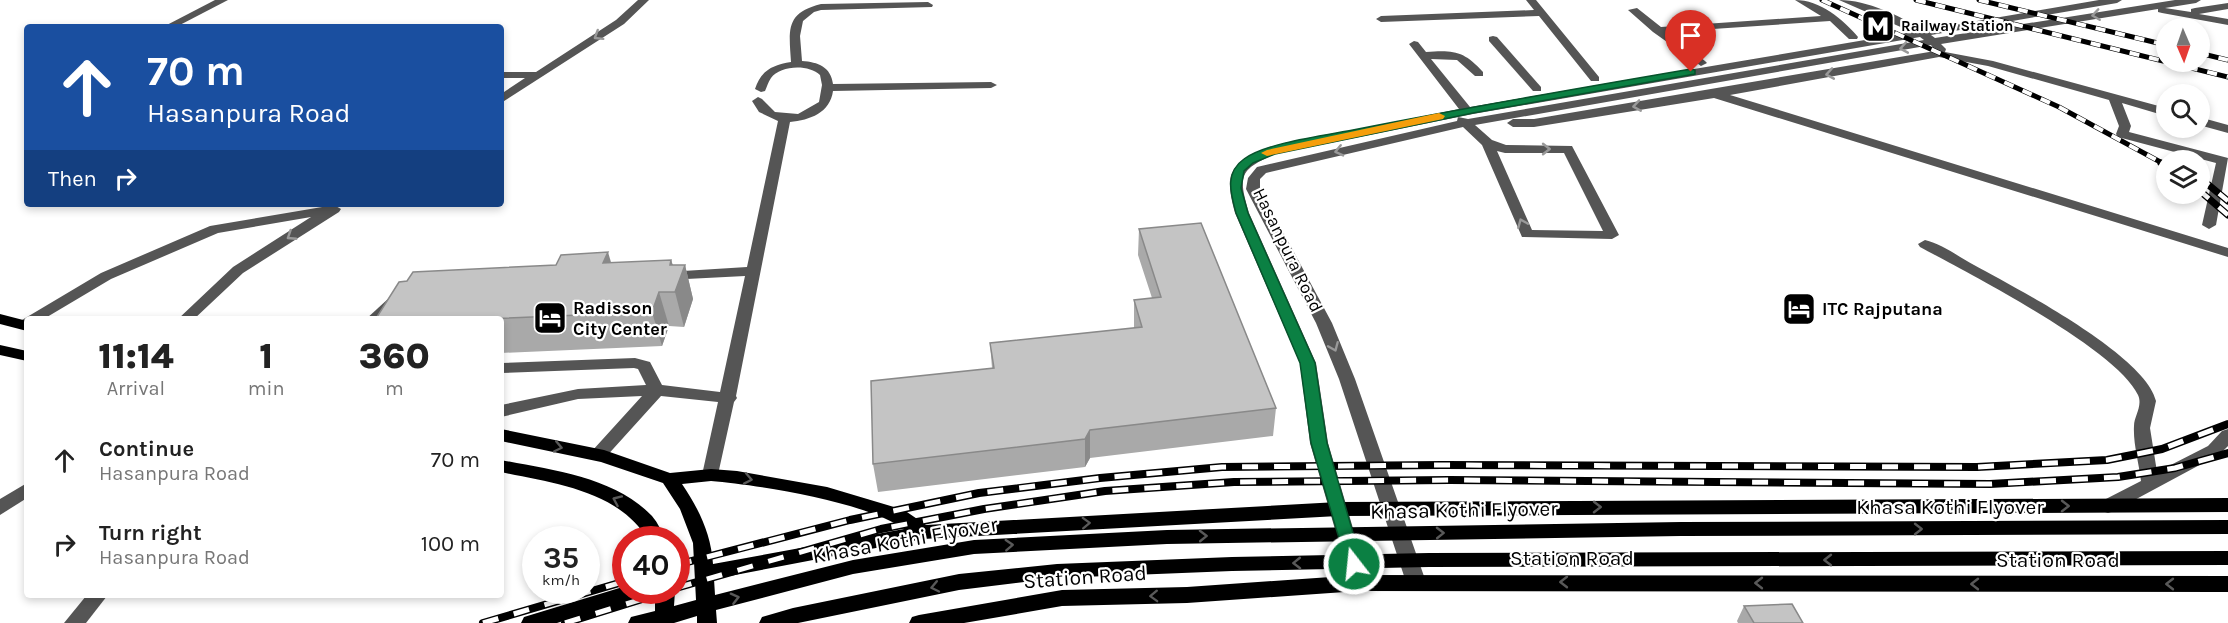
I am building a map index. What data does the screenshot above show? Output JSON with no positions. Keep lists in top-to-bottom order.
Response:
{
  "streets": {
    "main road": ["Khasa Kothi Flyover", "Station Road"],
    "street": ["Hasanpura Road"]
  },
  "crossings": [
    ["Hasanpura Road", "Station Road"]
  ],
  "places": {
    "metro station": ["Railway Station"],
    "hotel": ["ITC Rajputana", "Radisson City Center"]
  },
  "north": "bottom",
  "page": {
    "turn": ["70 m", "Hasanpura Road"],
    "then": "Then",
    "eta": [
      "11:14",
      "Arrival",
      "1",
      "min",
      "360",
      "m"
    ],
    "list": [
      {
        "name": "Continue",
        "note": "Hasanpura Road",
        "value": "70 m"
      },
      {
        "name": "Turn right",
        "note": "Hasanpura Road",
        "value": "100 m"
      }
    ],
    "speed": "35 km/h",
    "limit": "40"
  }
}
